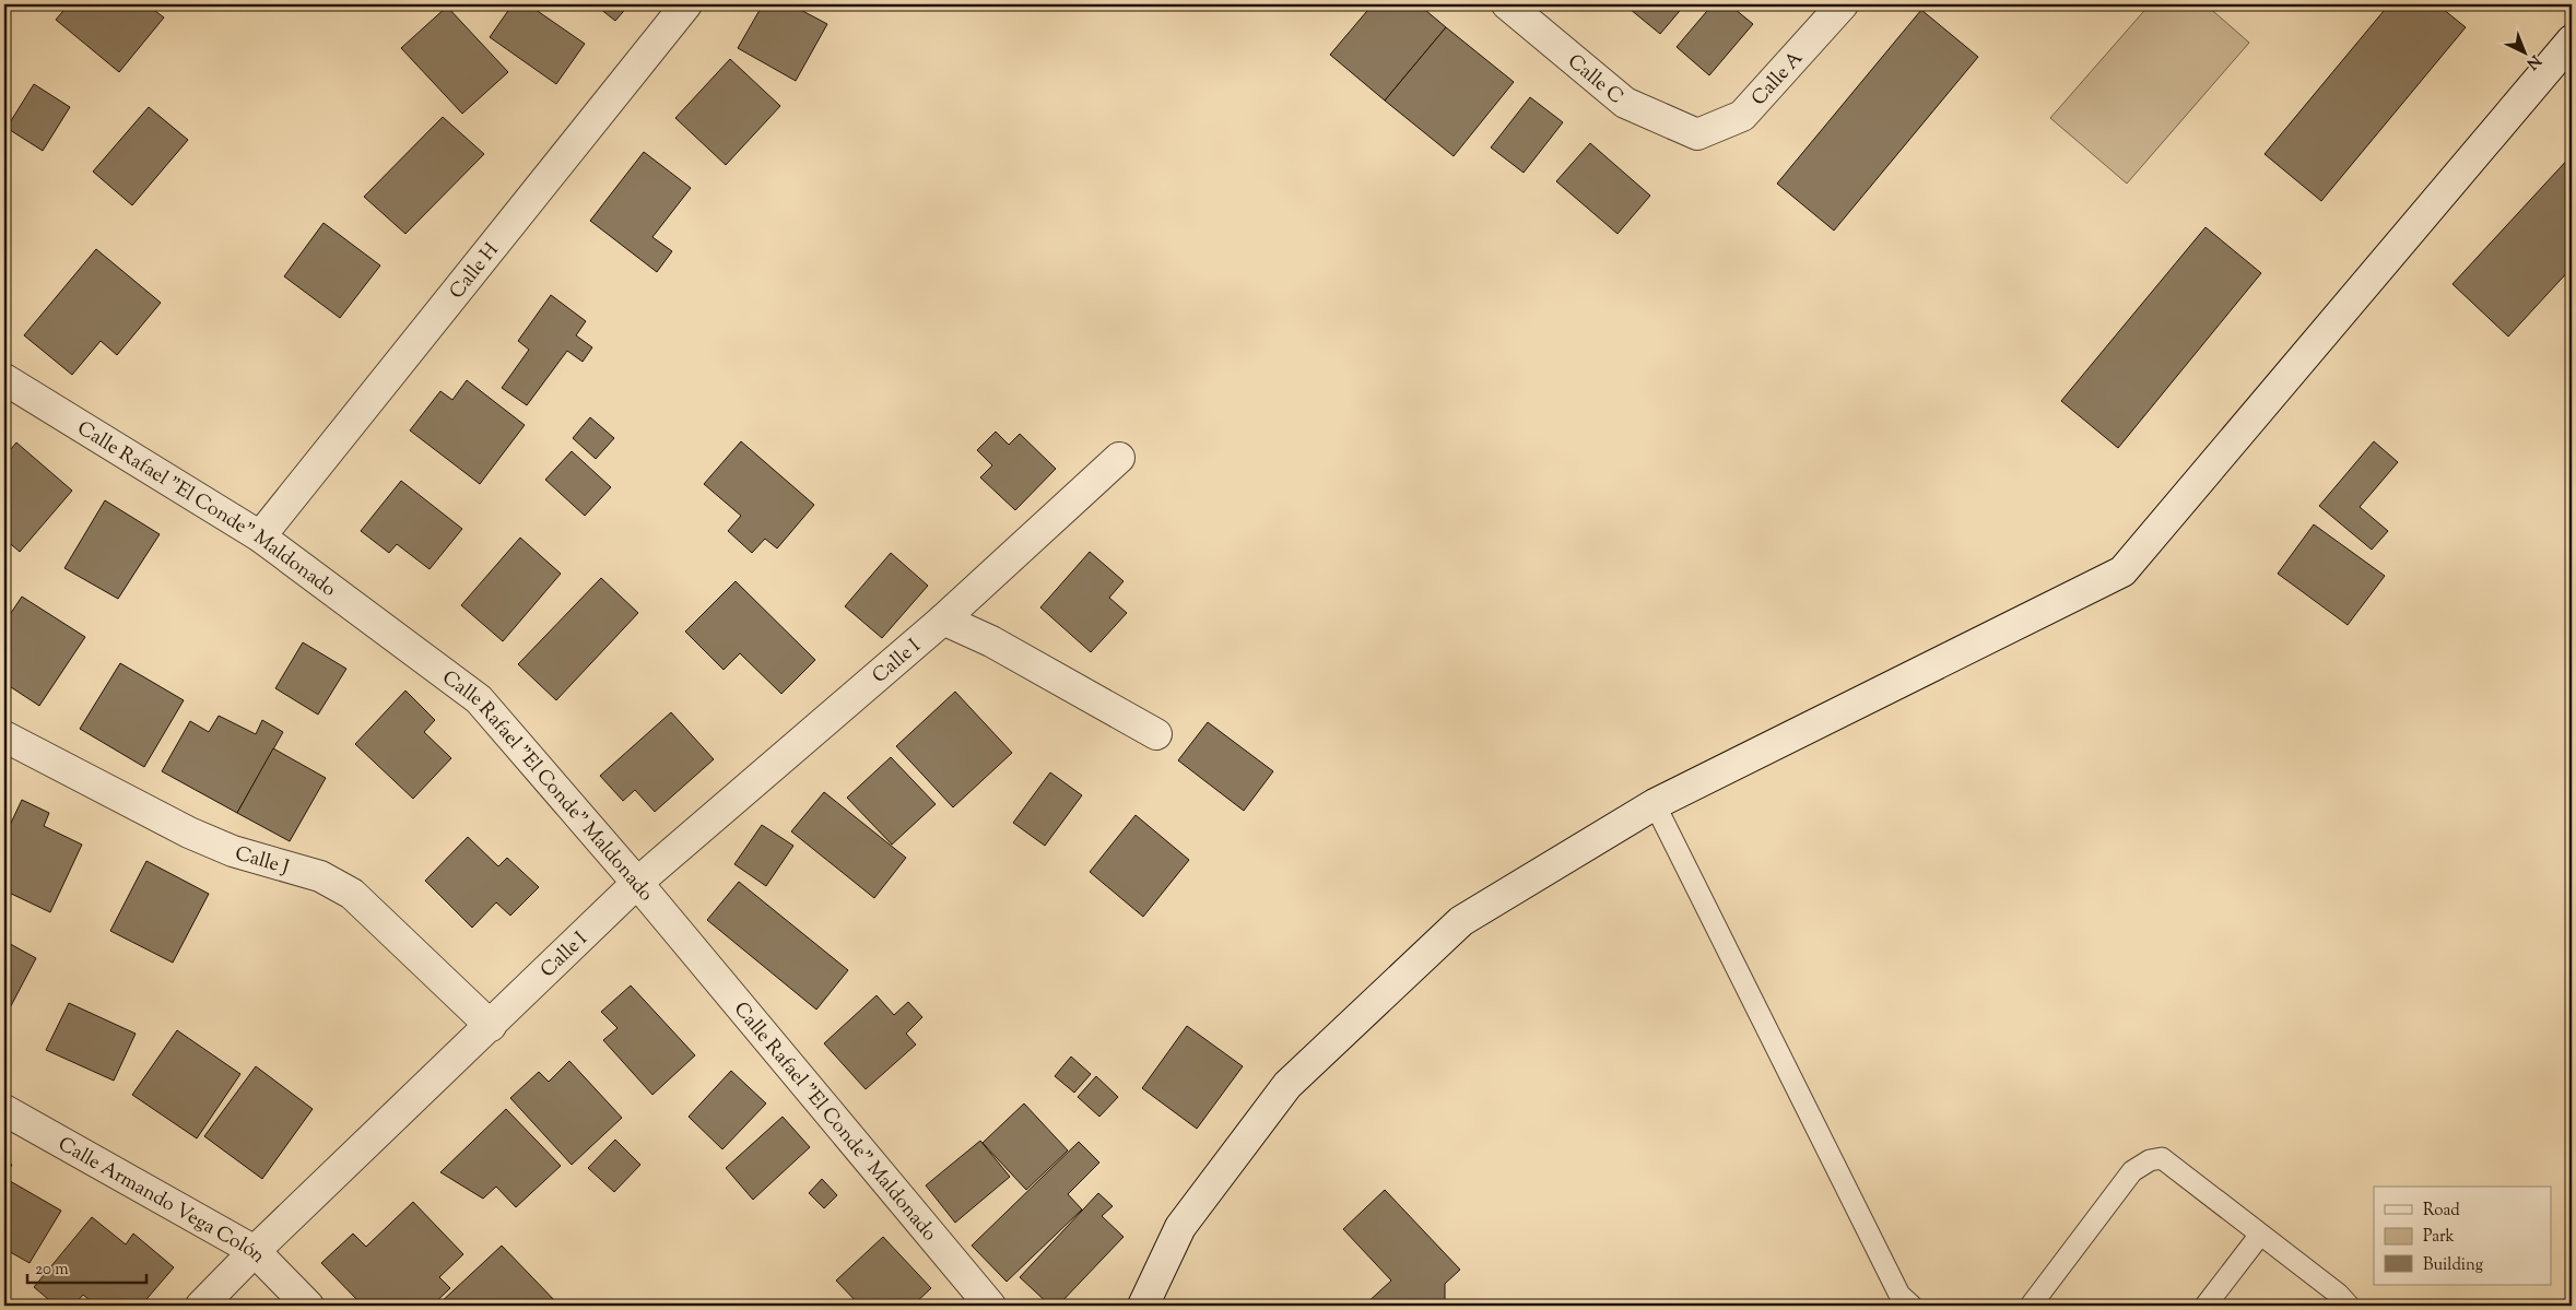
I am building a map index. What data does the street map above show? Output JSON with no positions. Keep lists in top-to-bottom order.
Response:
{
  "streets": {
    "street": [
      "Calle C",
      "Calle A",
      "Calle H",
      "Calle Rafael \"El Conde\" Maldonado",
      "Calle I",
      "Calle J",
      "Calle Armando Vega Colón"
    ]
  },
  "crossings": [
    ["Calle C", "Calle A"],
    ["Calle H", "Calle Rafael \"El Conde\" Maldonado"],
    ["Calle Rafael \"El Conde\" Maldonado", "Calle I"],
    ["Calle I", "Calle J"],
    ["Calle I", "Calle Armando Vega Colón"]
  ],
  "legend": ["Road", "Park", "Building"],
  "scale_bar": "20 m",
  "north": "bottom right"
}
